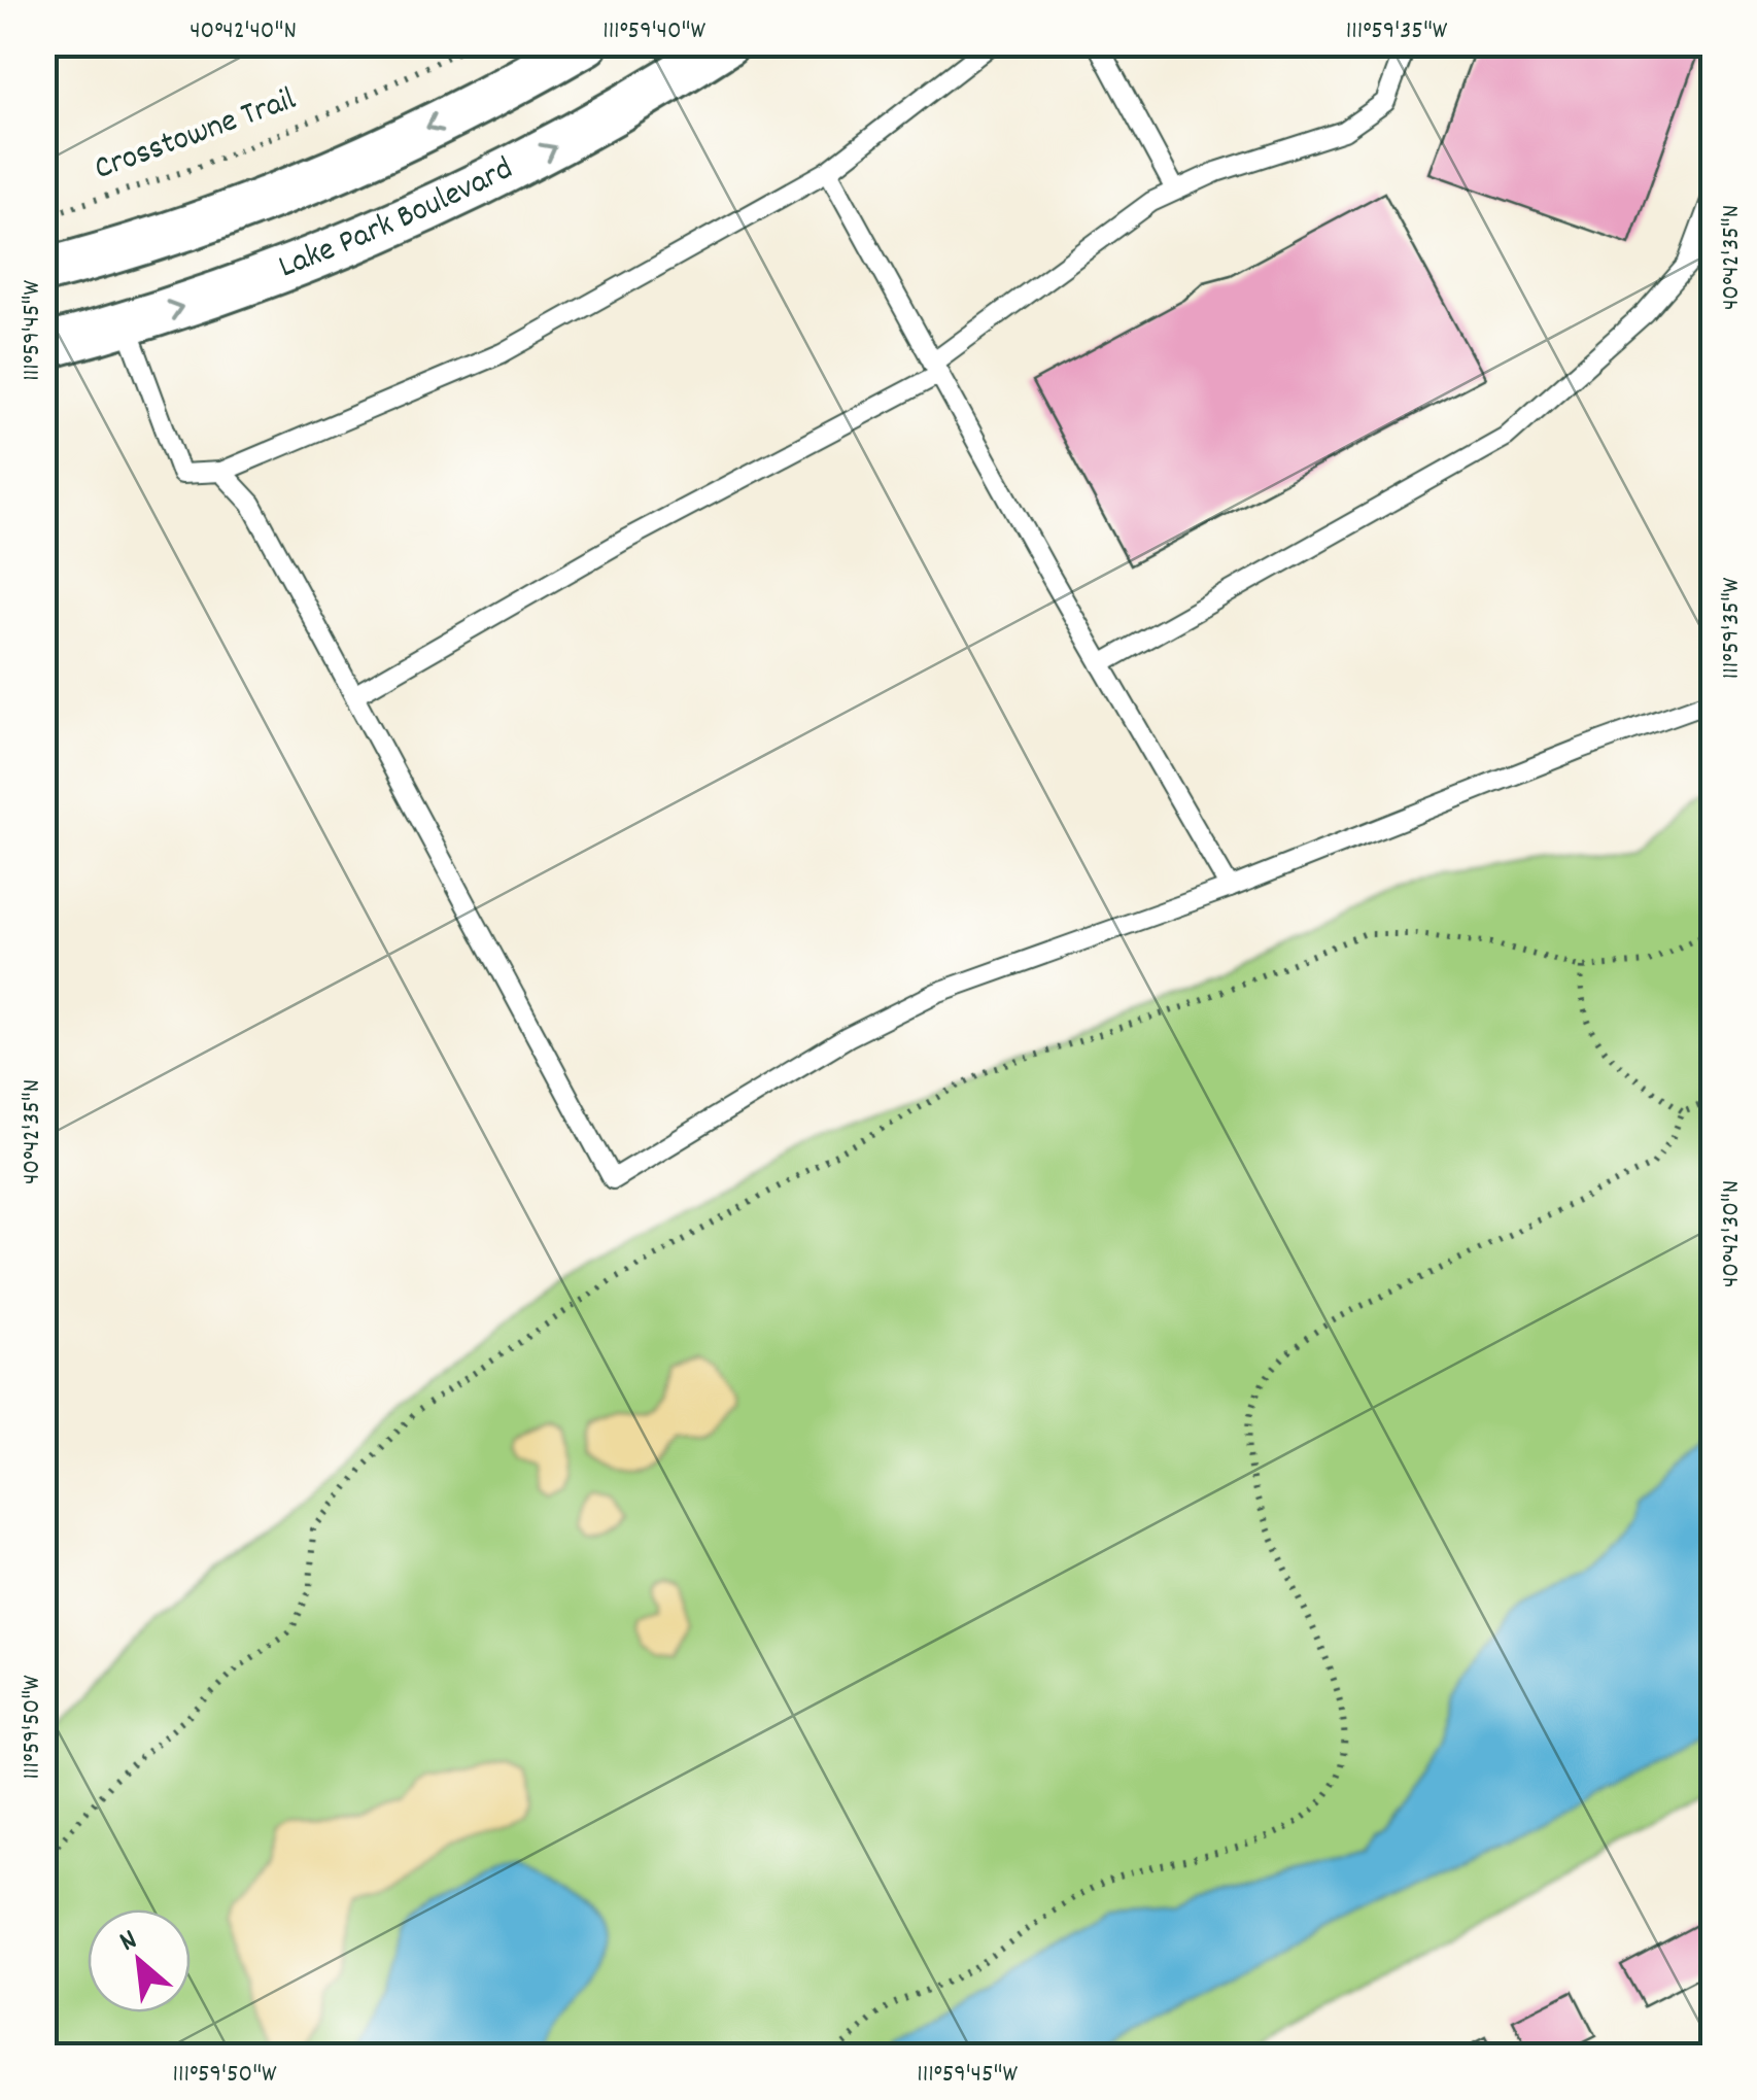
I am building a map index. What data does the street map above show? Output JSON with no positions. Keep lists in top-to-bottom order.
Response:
{
  "streets": {
    "street": ["Lake Park Boulevard"],
    "path": ["Crosstowne Trail"]
  },
  "north": "top left",
  "coordinates": [
    "40°42'40\"N",
    "111°59'40\"W",
    "111°59'35\"W",
    "40°42'35\"N",
    "111°59'45\"W",
    "40°42'30\"N",
    "111°59'50\"W"
  ]
}
